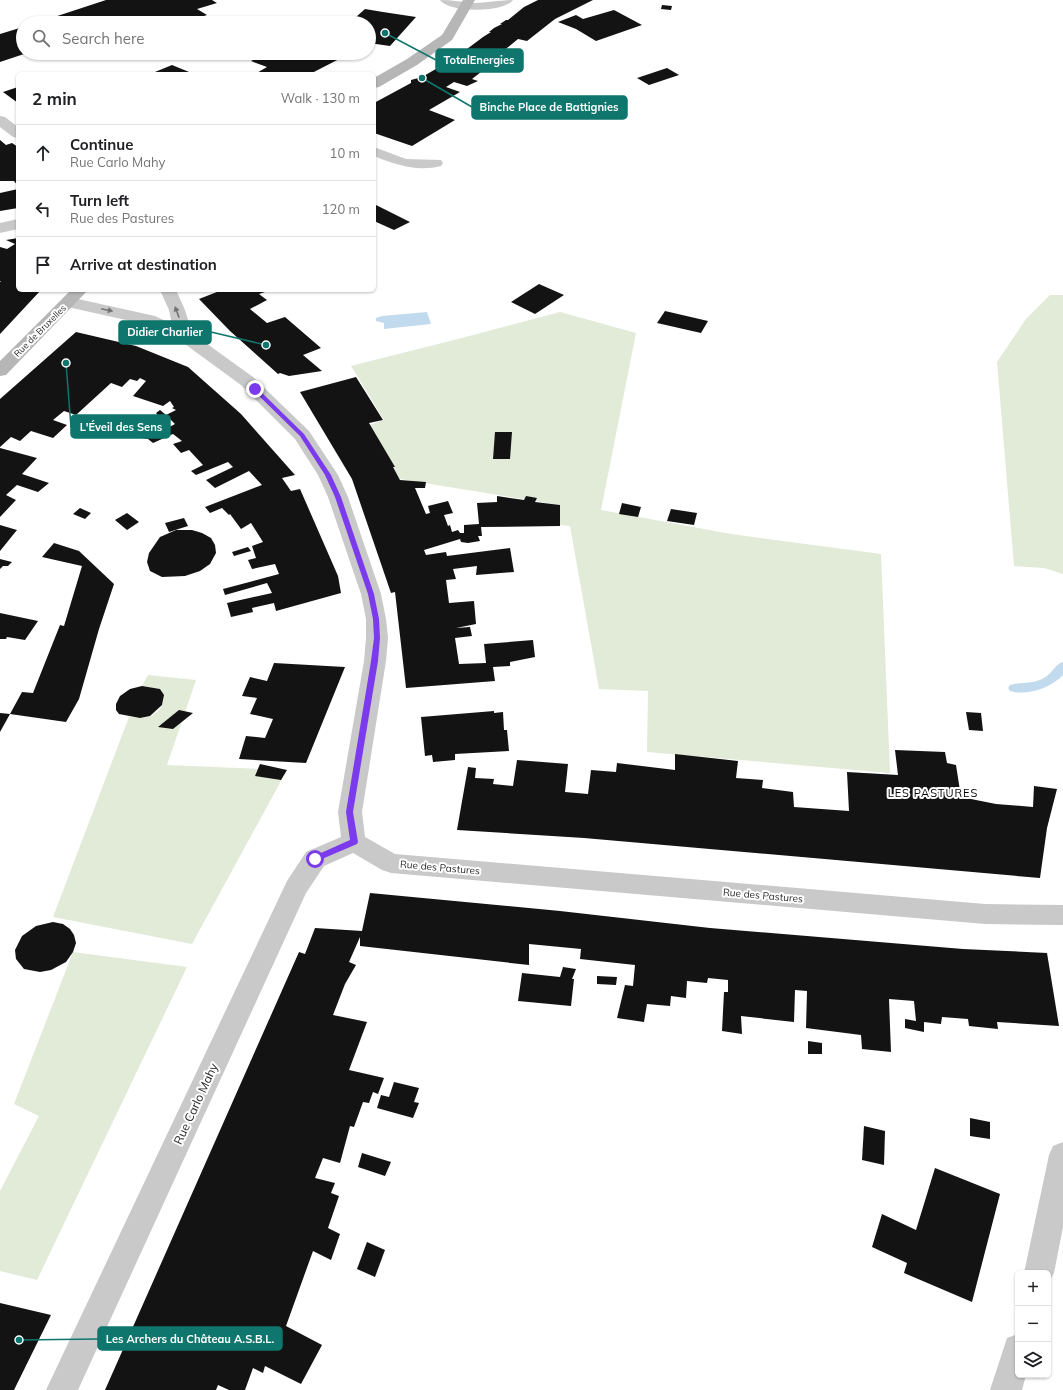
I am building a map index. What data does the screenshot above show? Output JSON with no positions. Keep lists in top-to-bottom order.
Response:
{
  "streets": {
    "main road": ["Rue de Bruxelles"],
    "street": ["Rue des Pastures", "Rue Carlo Mahy"]
  },
  "crossings": [
    ["Rue des Pastures", "Rue Carlo Mahy"]
  ],
  "districts": ["LES PASTURES"],
  "places": [
    "TotalEnergies",
    "Binche Place de Battignies",
    "Didier Charlier",
    "L'Éveil des Sens",
    "Les Archers du Château A.S.B.L."
  ],
  "page": {
    "search": "Search here",
    "heading": ["2 min", "Walk · 130 m"],
    "list": [
      ["Continue", "Rue Carlo Mahy", "10 m"],
      ["Turn left", "Rue des Pastures", "120 m"],
      "Arrive at destination"
    ],
    "map_buttons": ["+", "−"]
  }
}
